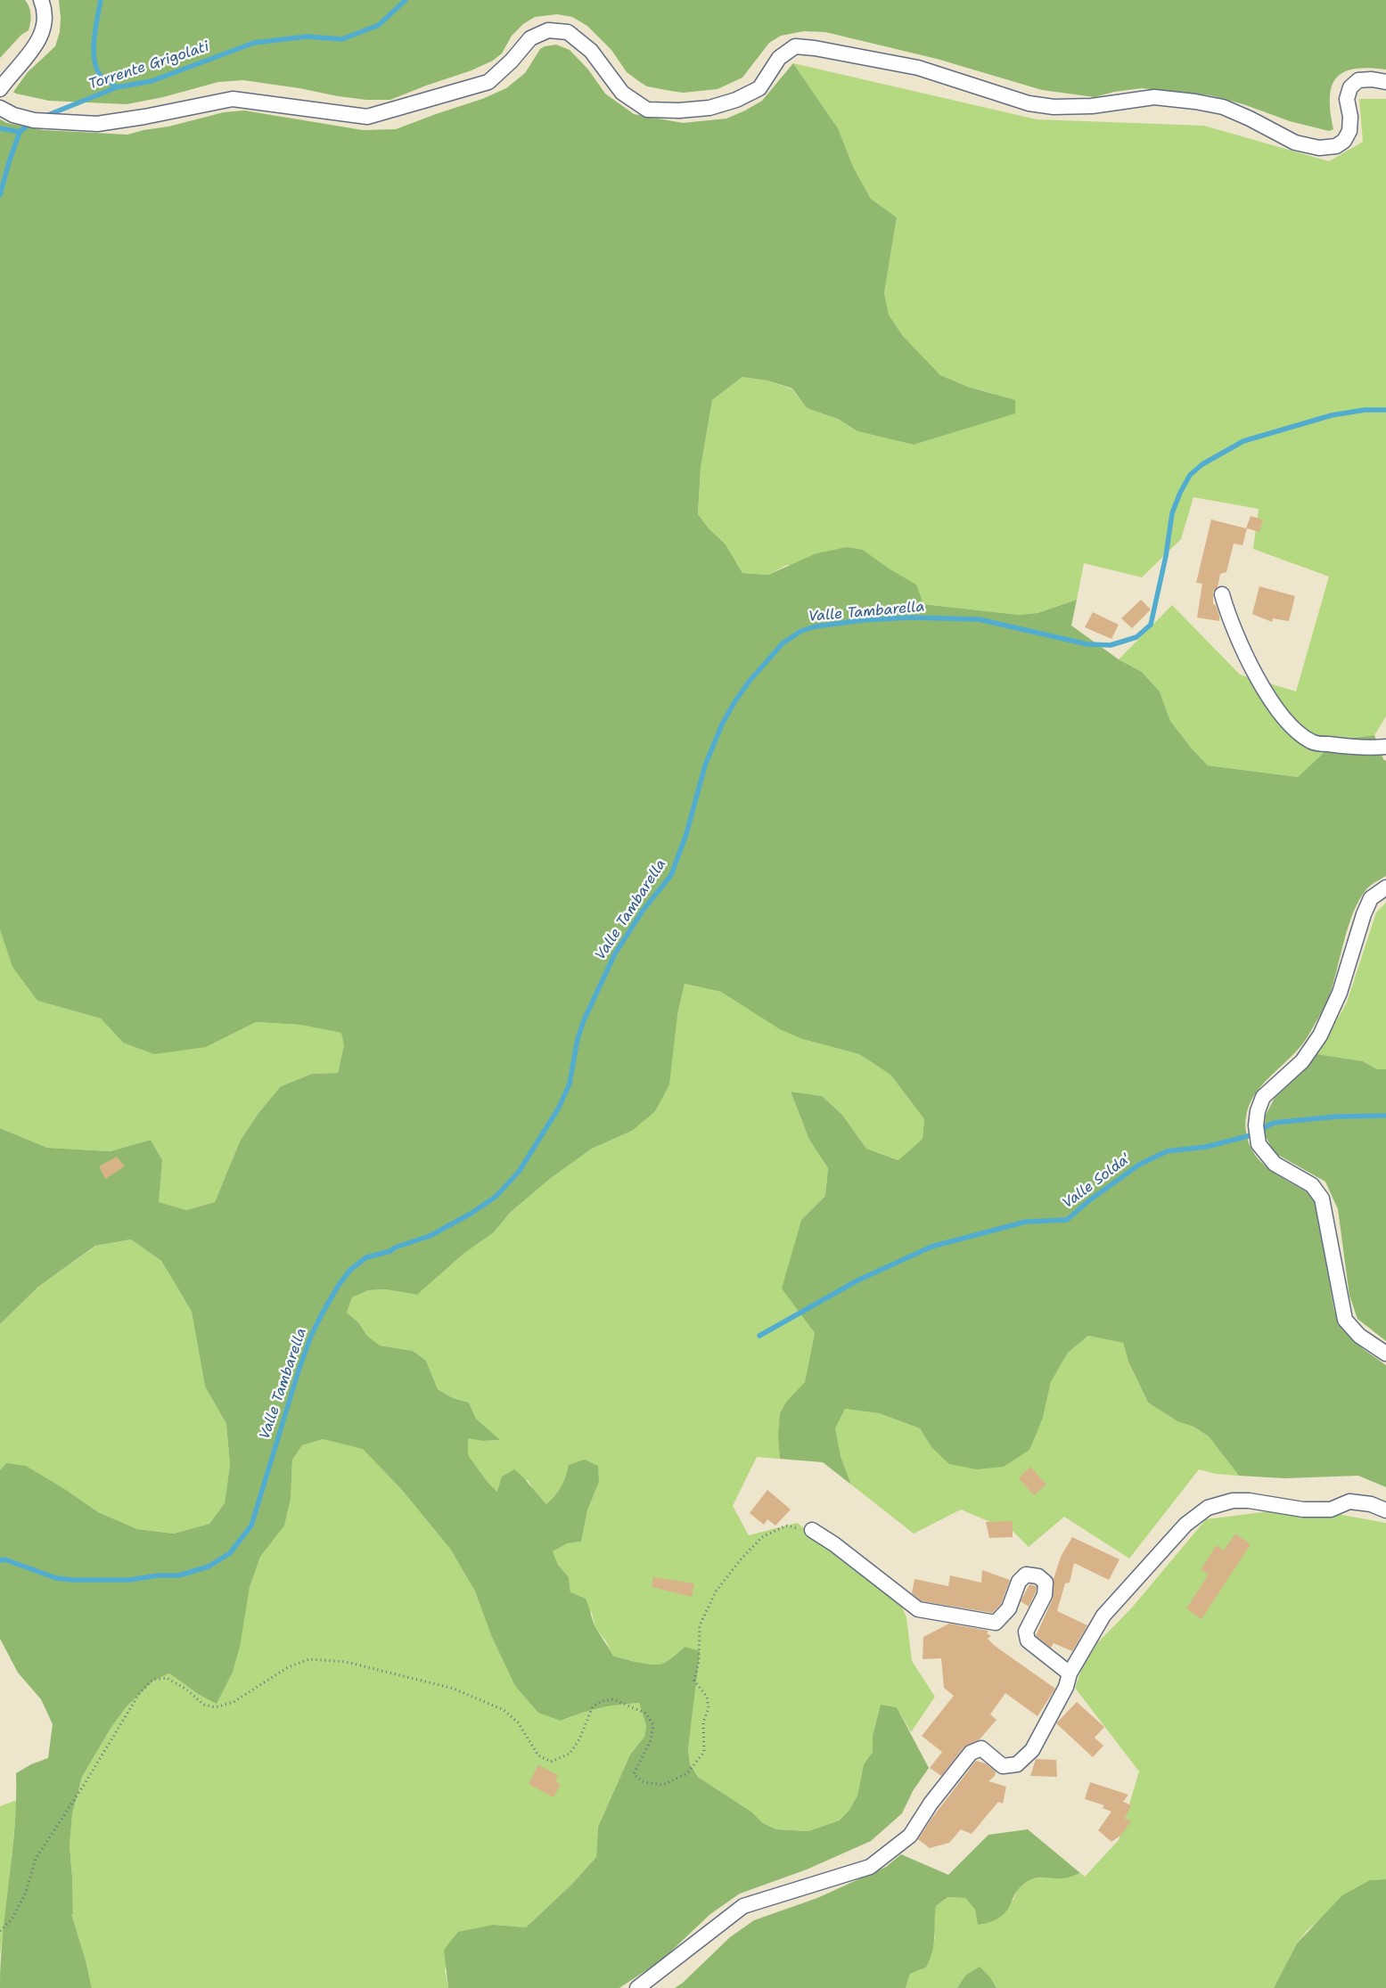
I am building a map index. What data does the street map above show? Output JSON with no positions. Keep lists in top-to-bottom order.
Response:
{
  "water": ["Torrente Grigolati", "Valle Tambarella", "Valle Solda'"]
}
